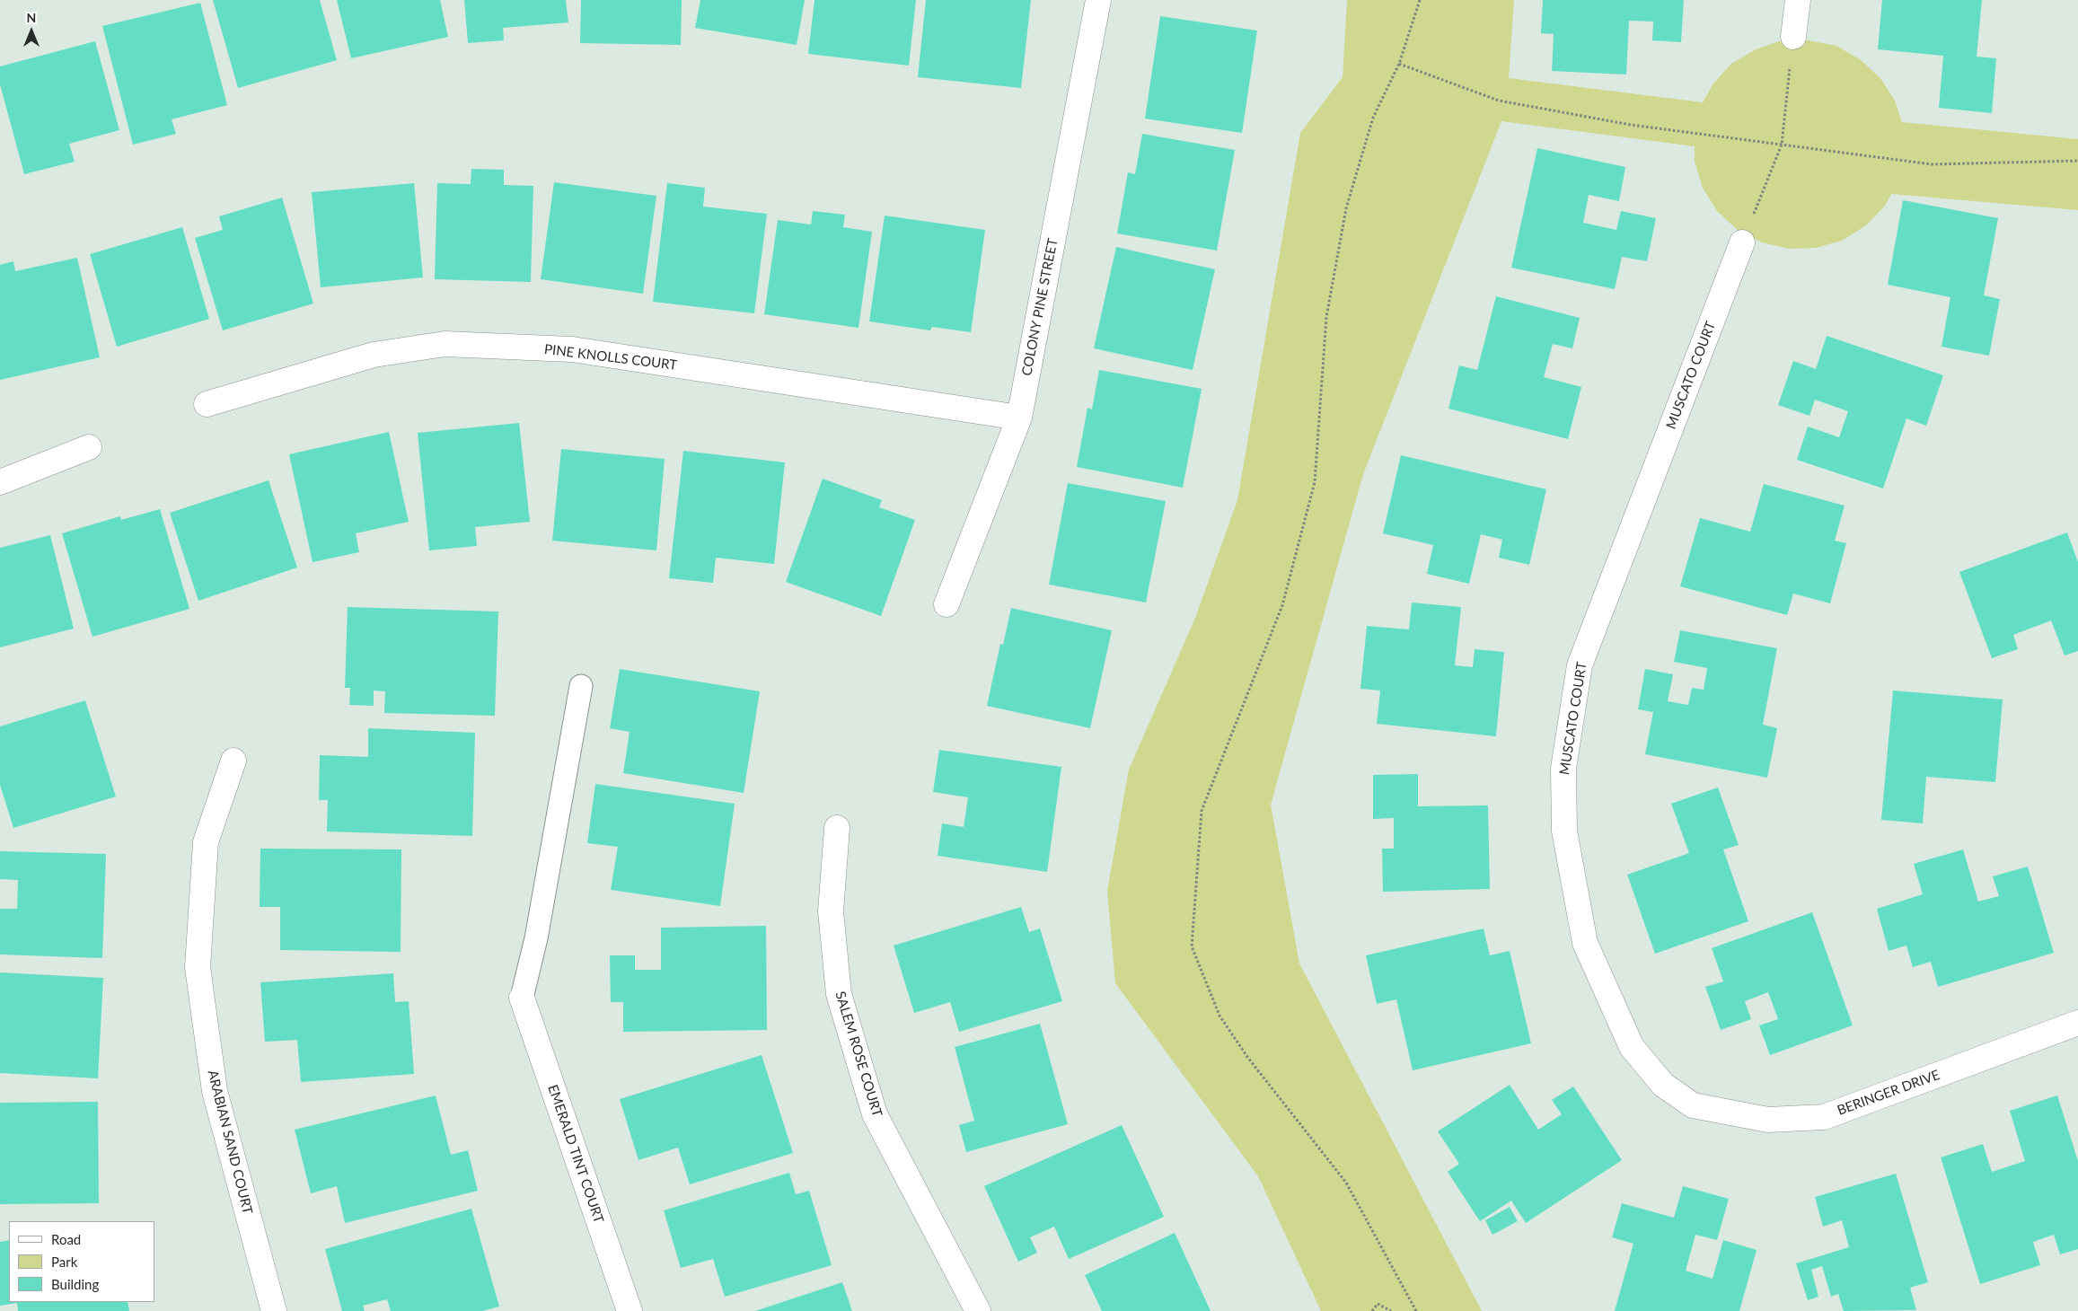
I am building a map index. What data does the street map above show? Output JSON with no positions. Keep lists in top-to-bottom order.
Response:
{
  "streets": {
    "street": [
      "COLONY PINE STREET",
      "PINE KNOLLS COURT",
      "MUSCATO COURT",
      "SALEM ROSE COURT",
      "BERINGER DRIVE",
      "ARABIAN SAND COURT",
      "EMERALD TINT COURT"
    ]
  },
  "crossings": [
    ["COLONY PINE STREET", "PINE KNOLLS COURT"],
    ["MUSCATO COURT", "BERINGER DRIVE"]
  ],
  "legend": ["Road", "Park", "Building"],
  "north": "top"
}
